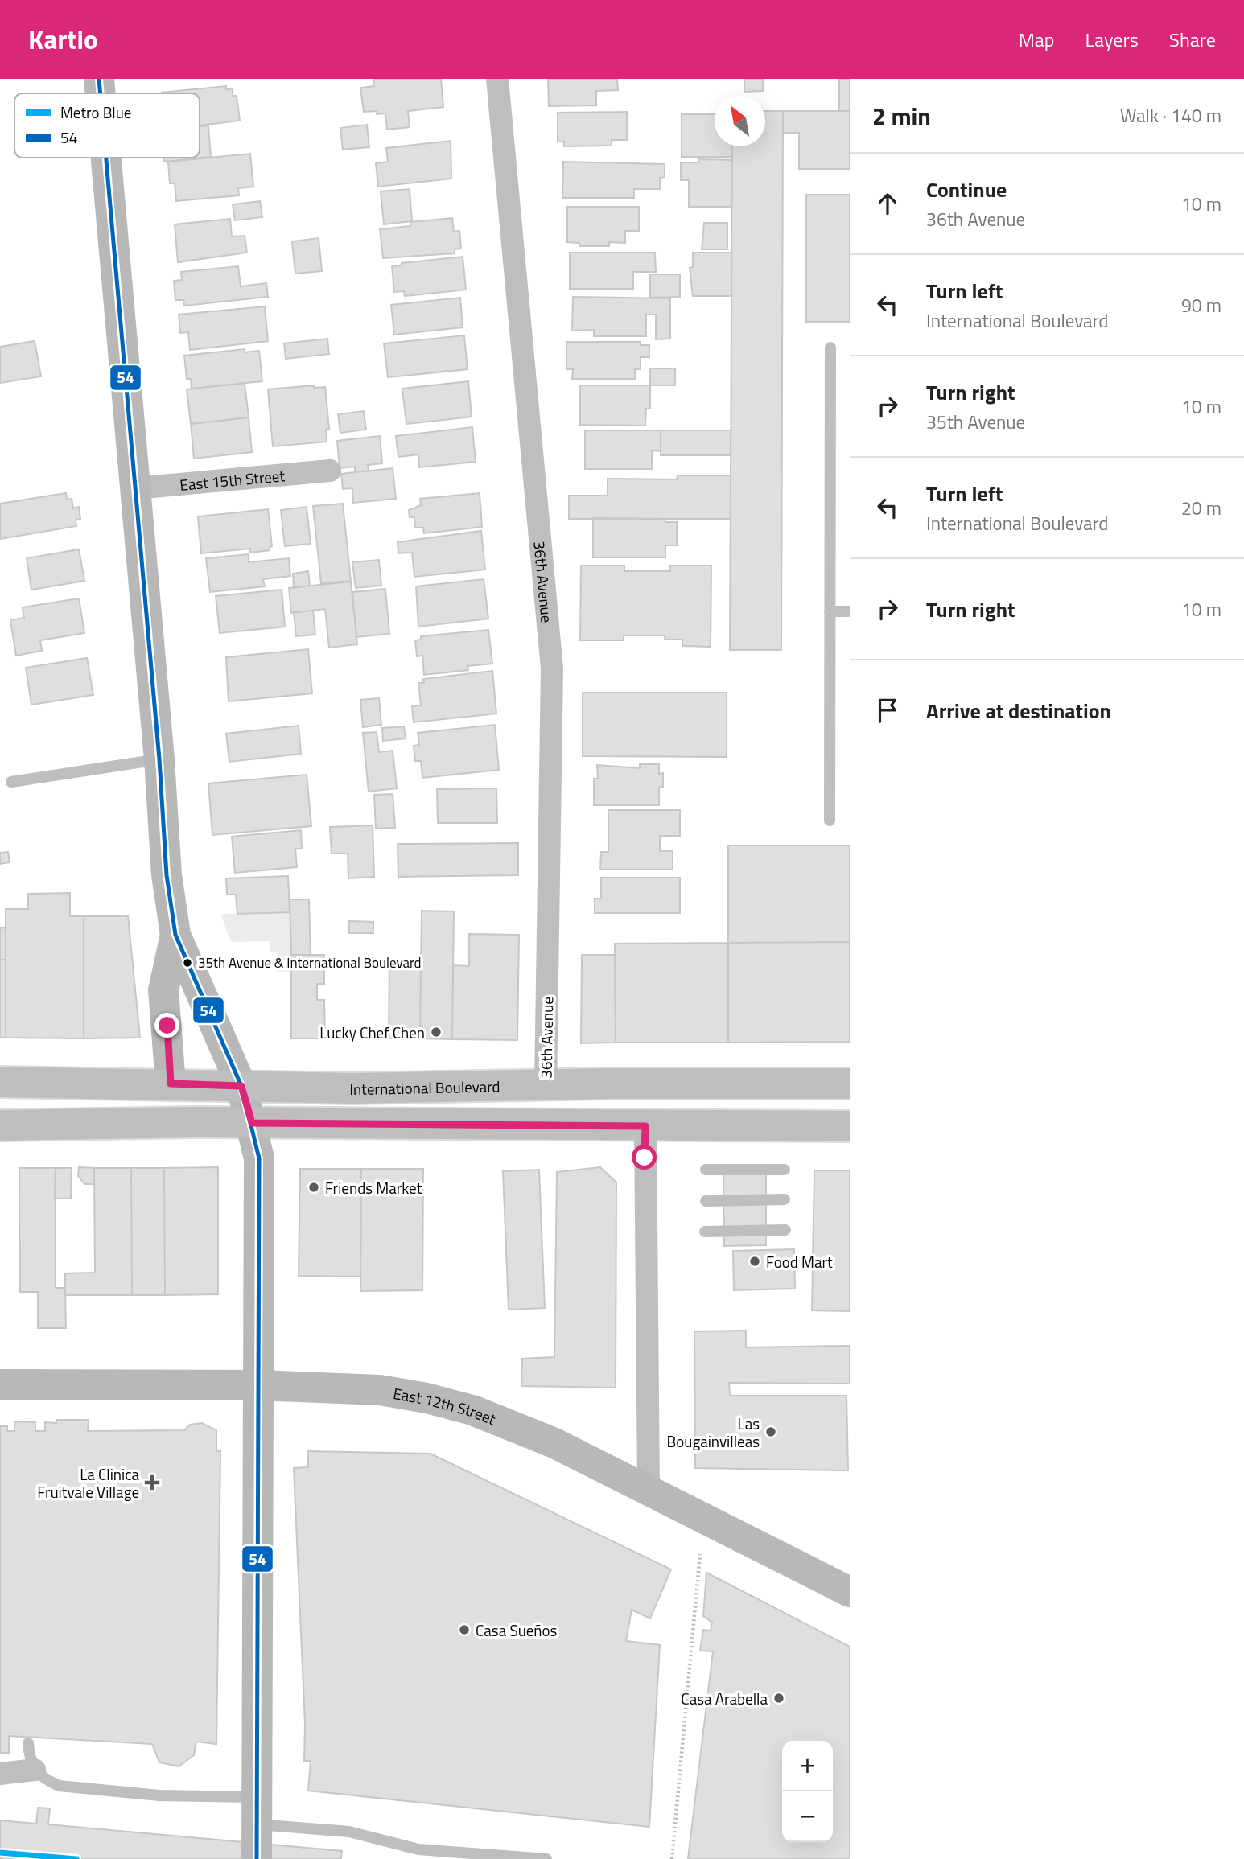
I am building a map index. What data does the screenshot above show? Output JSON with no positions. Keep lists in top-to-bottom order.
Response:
{
  "streets": {
    "main road": ["International Boulevard", "East 12th Street"],
    "street": ["East 15th Street", "36th Avenue"]
  },
  "crossings": [
    ["36th Avenue", "International Boulevard"]
  ],
  "places": {
    "other": [
      "35th Avenue & International Boulevard",
      "Lucky Chef Chen",
      "Friends Market",
      "Food Mart",
      "Las Bougainvilleas",
      "Casa Sueños",
      "Casa Arabella"
    ],
    "health": ["La Clinica Fruitvale Village"]
  },
  "lines": ["transit line 54", "metro line Blue"],
  "legend": ["Metro Blue", "54"],
  "north": "top left",
  "page": {
    "header": "Kartio",
    "nav": ["Map", "Layers", "Share"],
    "heading": ["2 min", "Walk · 140 m"],
    "list": [
      ["Continue", "36th Avenue", "10 m"],
      ["Turn left", "International Boulevard", "90 m"],
      ["Turn right", "35th Avenue", "10 m"],
      ["Turn left", "International Boulevard", "20 m"],
      ["Turn right", "10 m"],
      "Arrive at destination"
    ],
    "map_buttons": ["+", "−"]
  }
}
